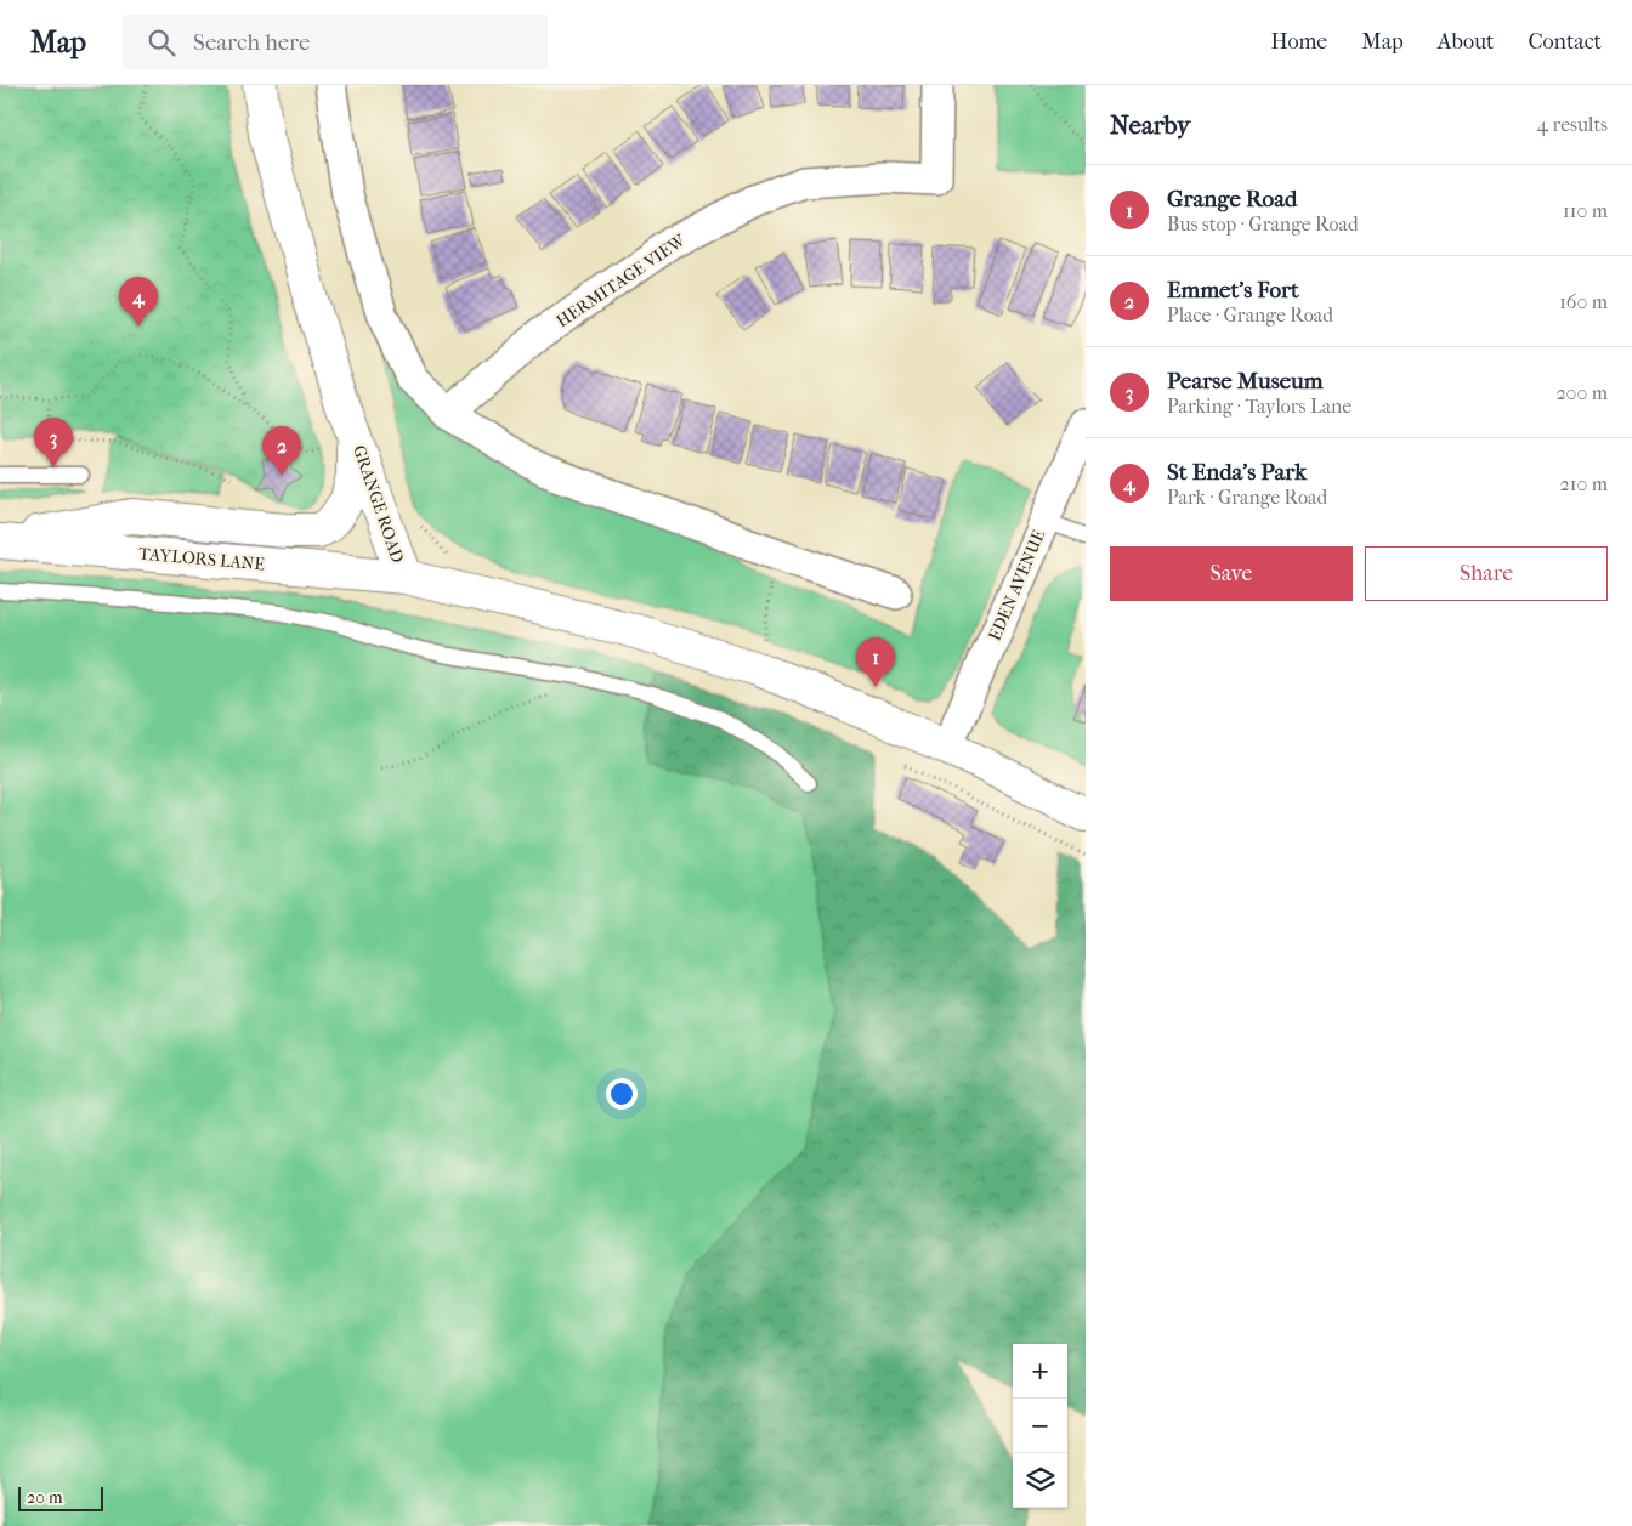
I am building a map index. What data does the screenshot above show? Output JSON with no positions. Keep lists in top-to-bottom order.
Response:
{
  "streets": {
    "main road": ["GRANGE ROAD", "TAYLORS LANE"],
    "street": ["HERMITAGE VIEW", "EDEN AVENUE"]
  },
  "crossings": [
    ["GRANGE ROAD", "TAYLORS LANE"],
    ["GRANGE ROAD", "EDEN AVENUE"]
  ],
  "scale_bar": "20 m",
  "page": {
    "header": "Map",
    "search": "Search here",
    "nav": [
      "Home",
      "Map",
      "About",
      "Contact"
    ],
    "heading": ["Nearby", "4 results"],
    "list": [
      {
        "mark": "1",
        "name": "Grange Road",
        "note": "Bus stop · Grange Road",
        "value": "110 m"
      },
      {
        "mark": "2",
        "name": "Emmet’s Fort",
        "note": "Place · Grange Road",
        "value": "160 m"
      },
      {
        "mark": "3",
        "name": "Pearse Museum",
        "note": "Parking · Taylors Lane",
        "value": "200 m"
      },
      {
        "mark": "4",
        "name": "St Enda's Park",
        "note": "Park · Grange Road",
        "value": "210 m"
      }
    ],
    "pins": [
      "4",
      "3",
      "2",
      "1"
    ],
    "buttons": ["Save", "Share"],
    "map_buttons": ["+", "−"],
    "scale": "20 m"
  }
}
